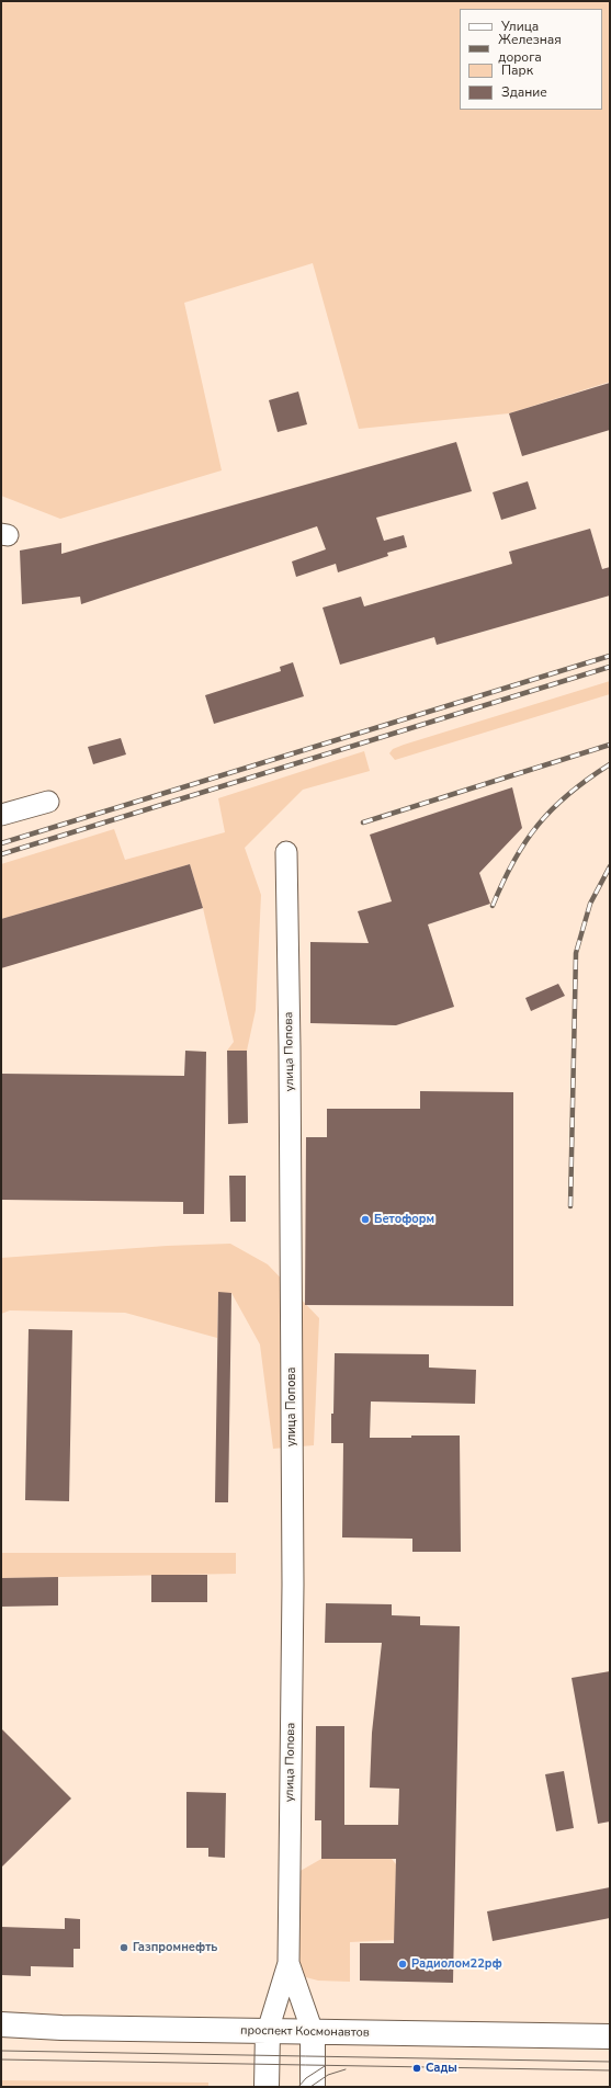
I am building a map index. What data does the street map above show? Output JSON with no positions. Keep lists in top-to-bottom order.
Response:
{
  "streets": {
    "main road": ["улица Попова", "проспект Космонавтов"]
  },
  "crossings": [
    ["улица Попова", "проспект Космонавтов"]
  ],
  "places": [
    "Бетоформ",
    "Газпромнефть",
    "Радиолом22рф",
    "Сады"
  ],
  "legend": [
    "Улица",
    "Железная дорога",
    "Парк",
    "Здание"
  ]
}
